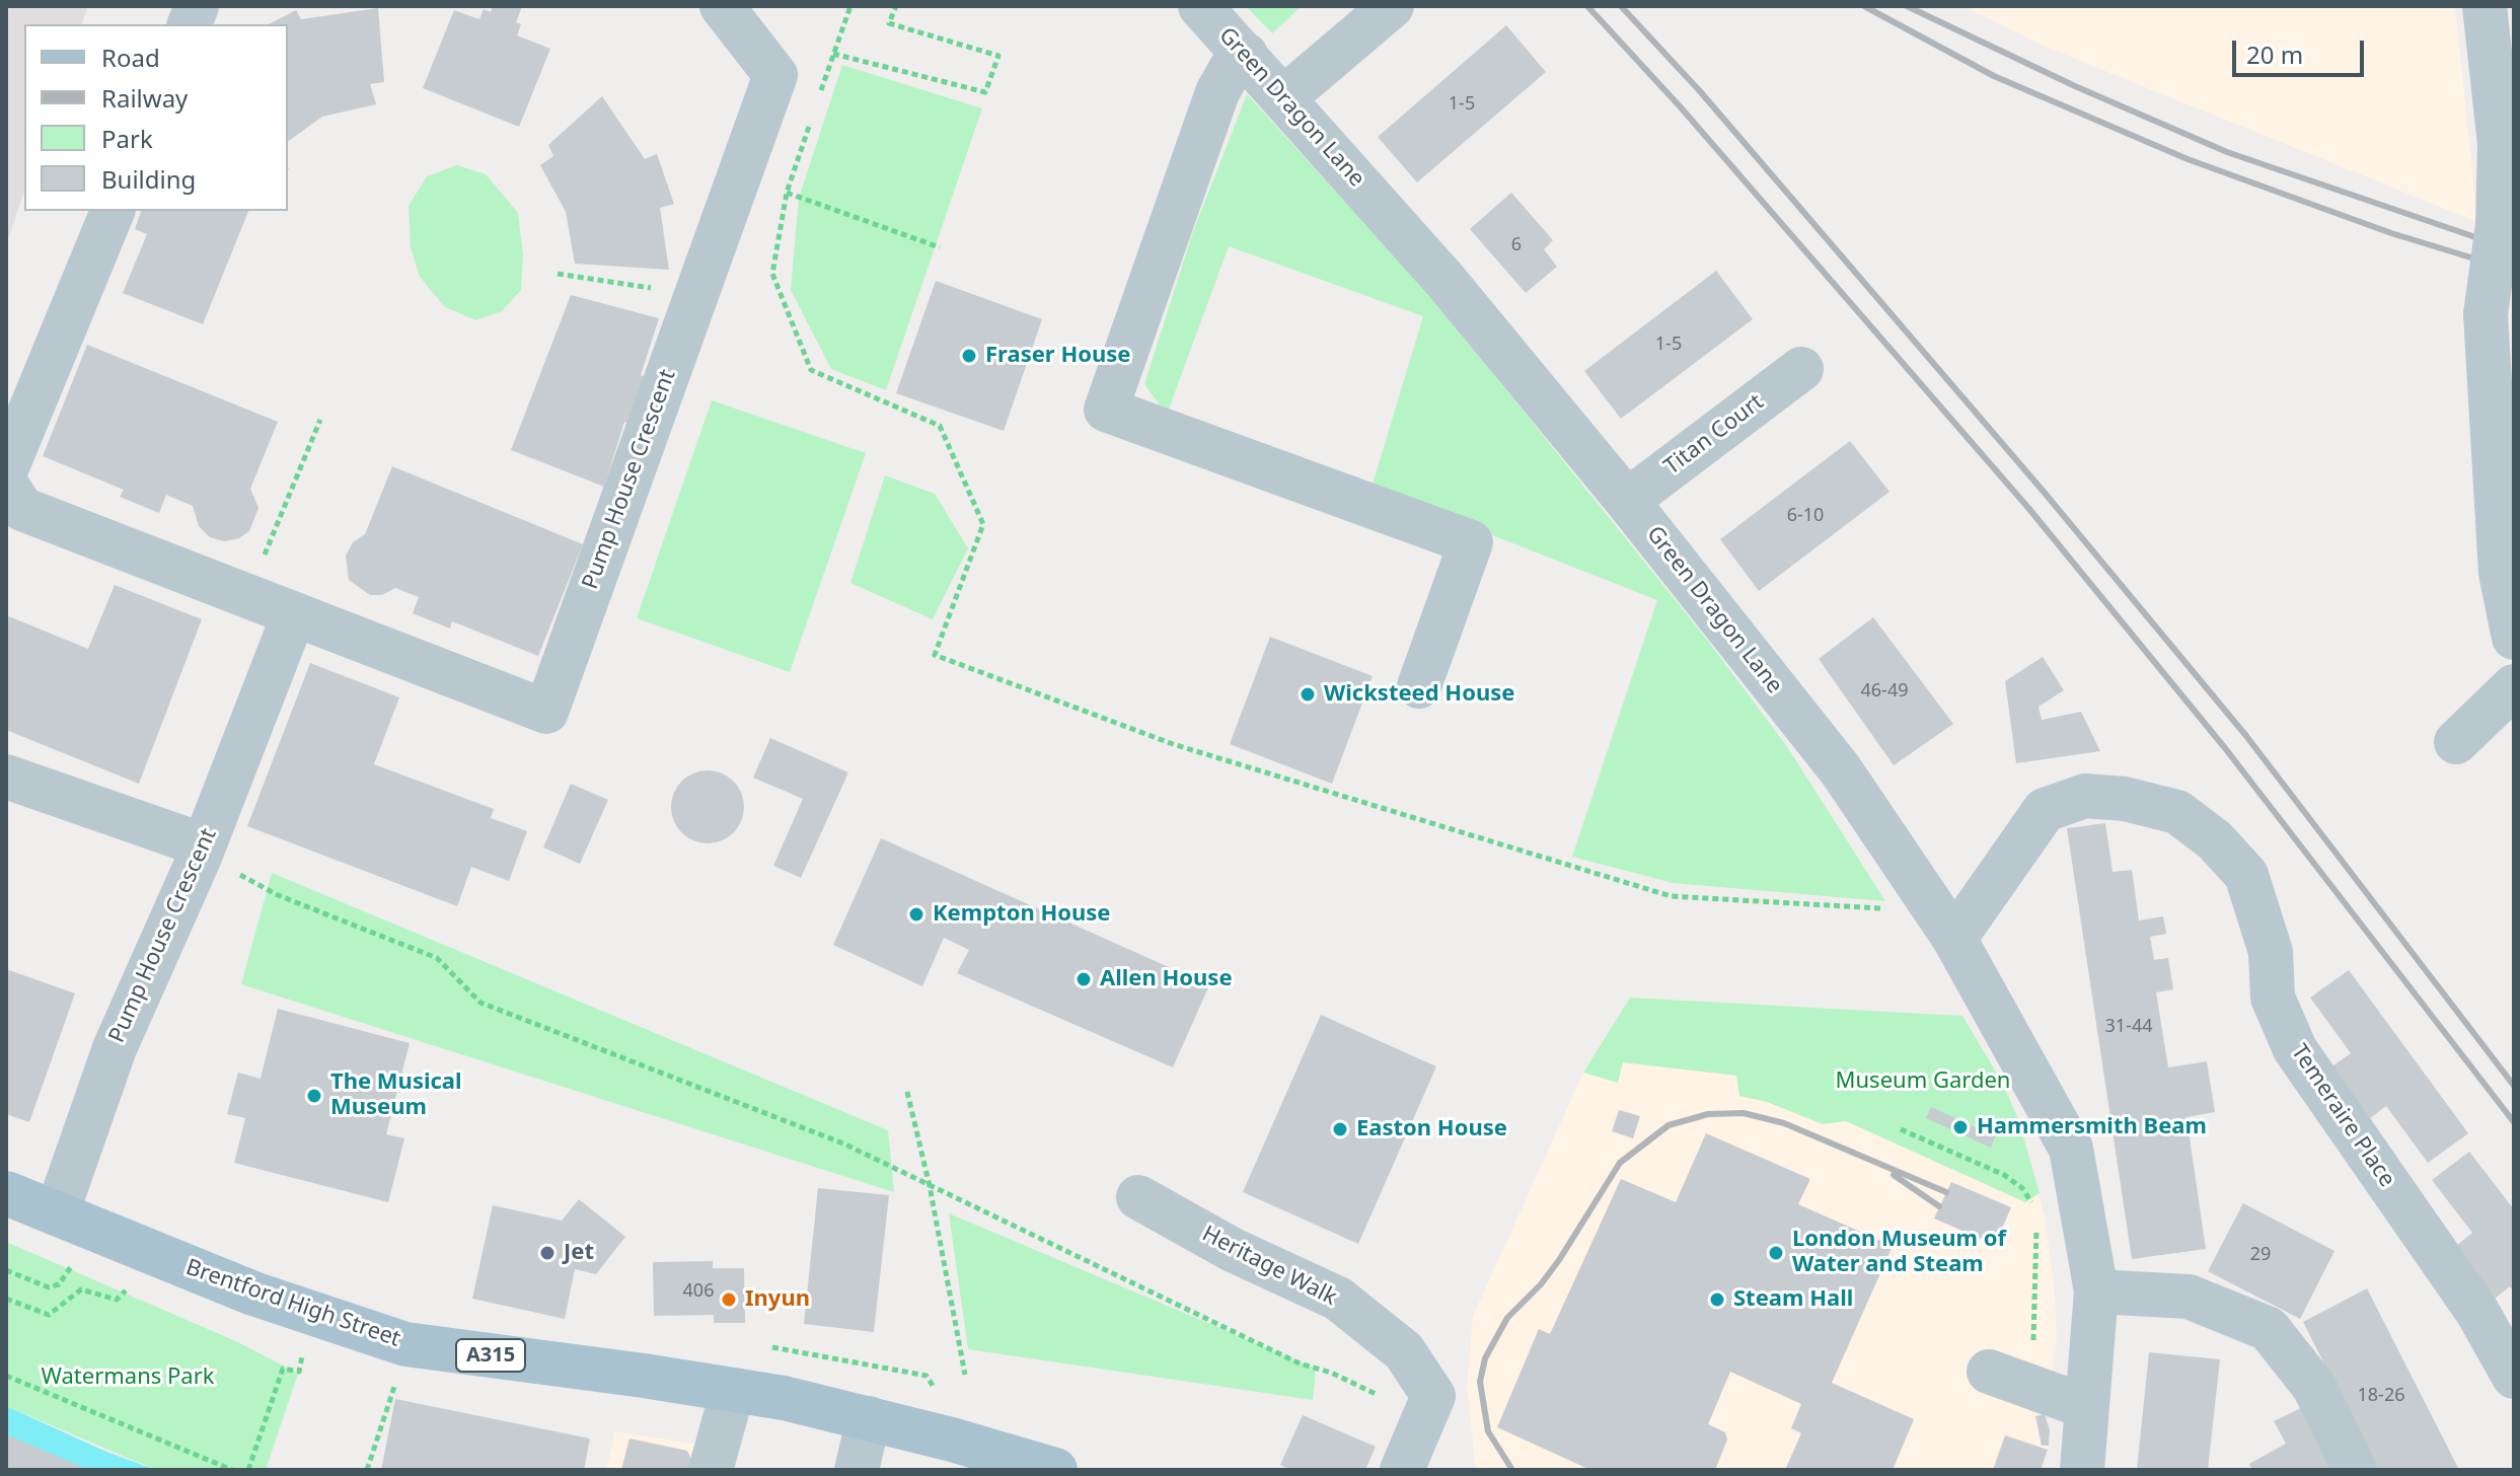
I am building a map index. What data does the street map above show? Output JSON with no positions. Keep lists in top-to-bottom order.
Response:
{
  "streets": {
    "main road": ["Brentford High Street", "A315"],
    "street": [
      "Green Dragon Lane",
      "Titan Court",
      "Pump House Crescent",
      "Temeraire Place",
      "Heritage Walk"
    ]
  },
  "crossings": [
    ["Green Dragon Lane", "Titan Court"],
    ["Green Dragon Lane", "Temeraire Place"],
    ["Pump House Crescent", "Brentford High Street"],
    ["Brentford High Street", "A315"]
  ],
  "parks": ["Museum Garden", "Watermans Park"],
  "places": [
    "Fraser House",
    "Wicksteed House",
    "Kempton House",
    "Allen House",
    "The Musical Museum",
    "Hammersmith Beam",
    "Easton House",
    "Jet",
    "London Museum of Water and Steam",
    "Inyun",
    "Steam Hall"
  ],
  "house_numbers": [
    "1-5",
    "6",
    "1-5",
    "6-10",
    "46-49",
    "31-44",
    "29",
    "406",
    "18-26"
  ],
  "legend": [
    "Road",
    "Railway",
    "Park",
    "Building"
  ],
  "scale_bar": "20 m"
}
